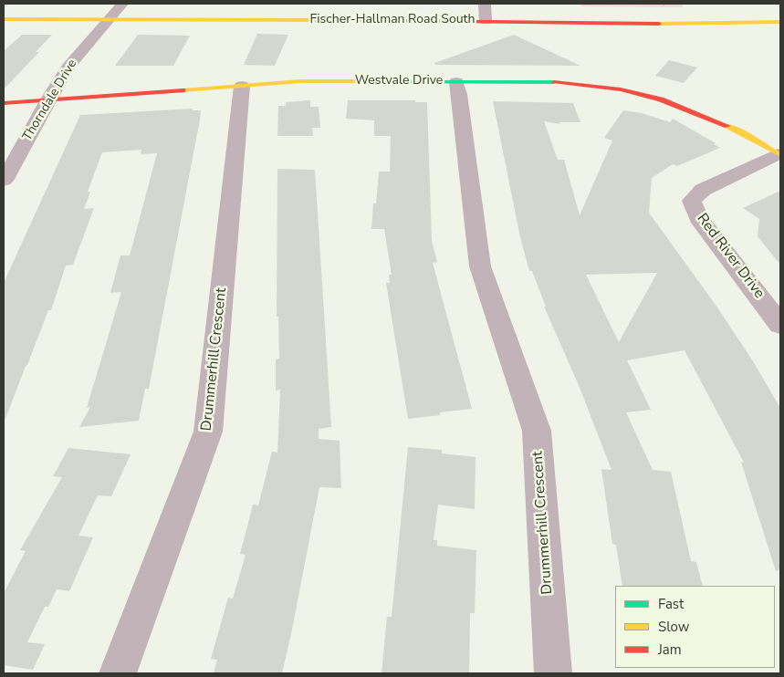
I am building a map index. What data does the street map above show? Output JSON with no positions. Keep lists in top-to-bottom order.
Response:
{
  "streets": {
    "main road": ["Fischer-Hallman Road South", "Westvale Drive"],
    "street": ["Thorndale Drive", "Red River Drive", "Drummerhill Crescent"]
  },
  "crossings": [
    ["Fischer-Hallman Road South", "Thorndale Drive"],
    ["Westvale Drive", "Thorndale Drive"],
    ["Westvale Drive", "Red River Drive"],
    ["Westvale Drive", "Drummerhill Crescent"]
  ],
  "legend": ["Fast", "Slow", "Jam"]
}
